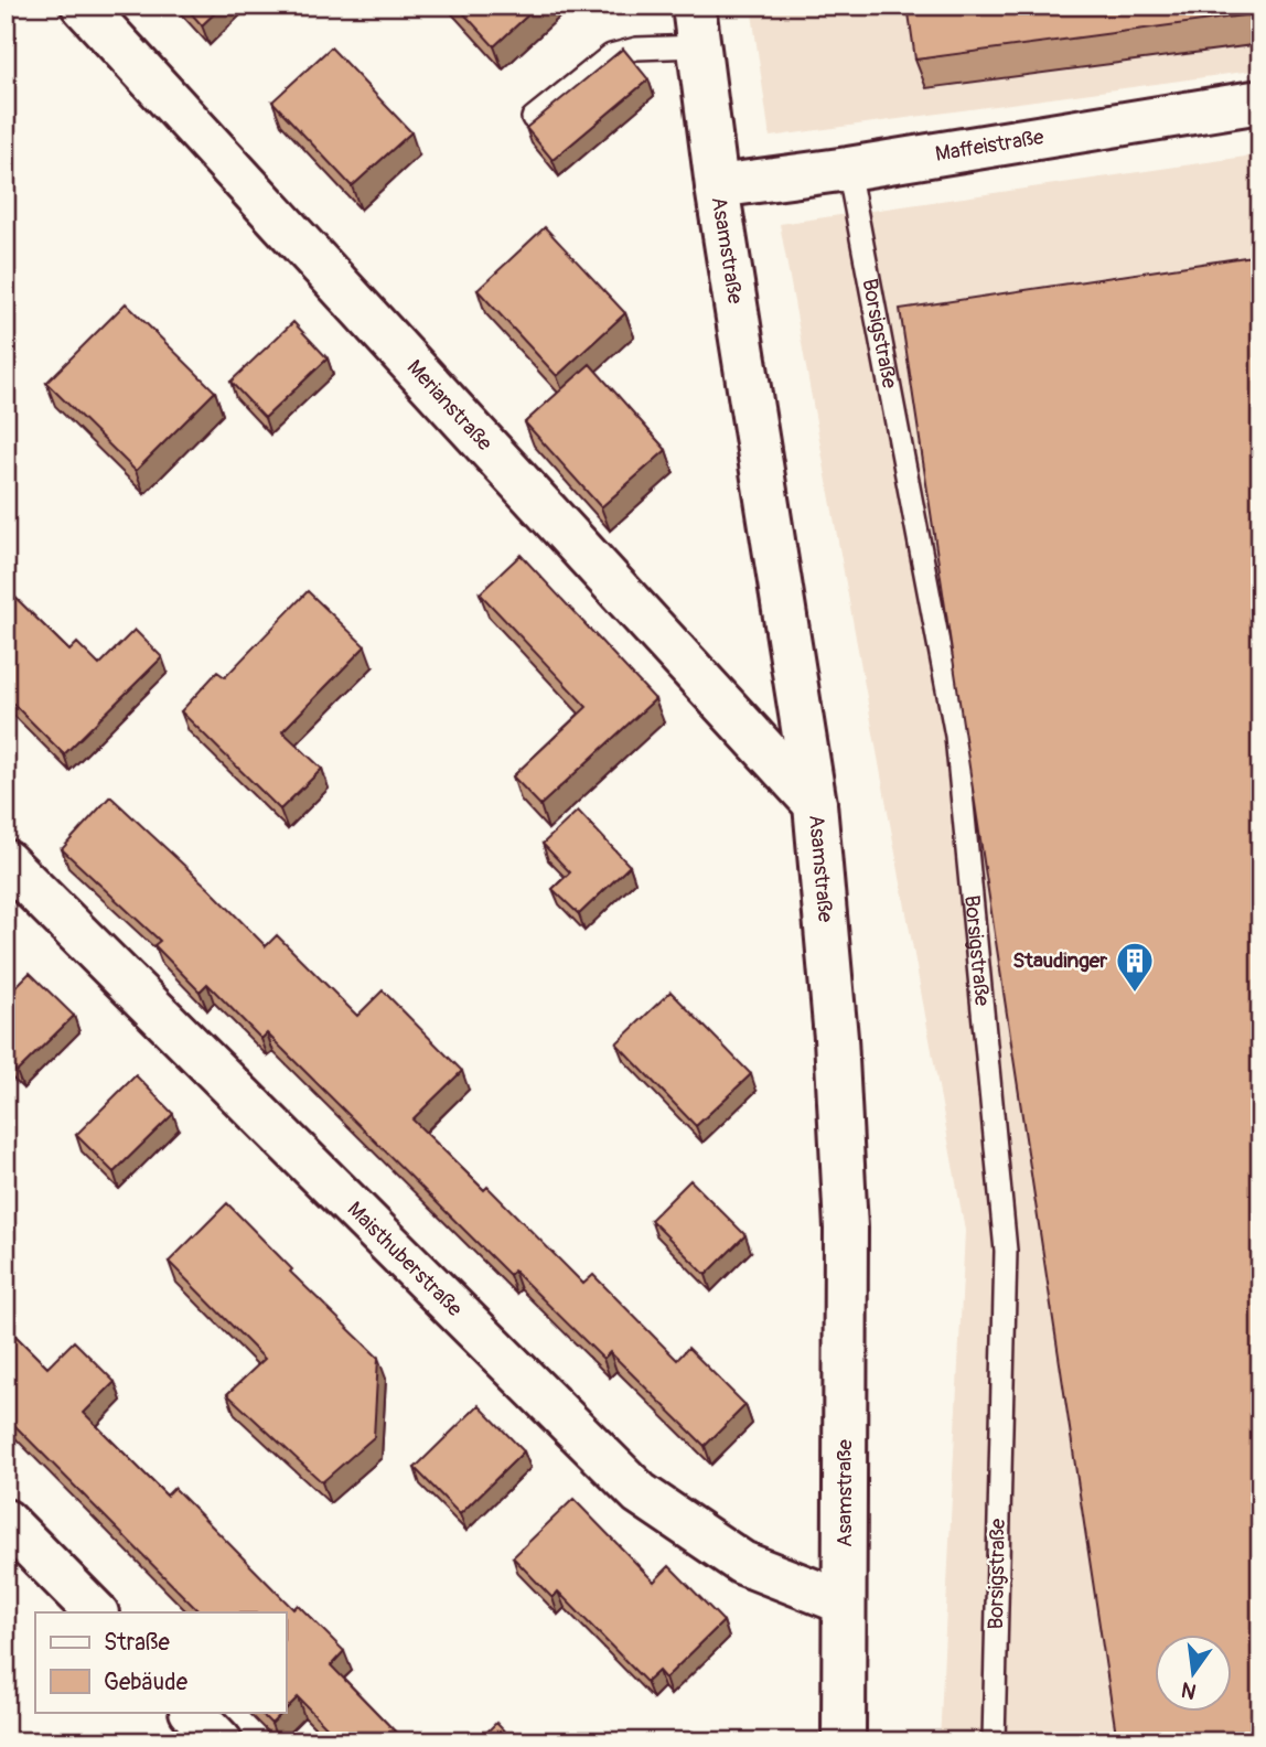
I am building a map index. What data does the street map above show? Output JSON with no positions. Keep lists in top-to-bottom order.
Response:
{
  "streets": {
    "street": [
      "Maffeistraße",
      "Asamstraße",
      "Merianstraße",
      "Maisthuberstraße"
    ],
    "lane": ["Borsigstraße"]
  },
  "crossings": [
    ["Maffeistraße", "Asamstraße"],
    ["Maffeistraße", "Borsigstraße"],
    ["Asamstraße", "Merianstraße"],
    ["Asamstraße", "Maisthuberstraße"]
  ],
  "places": {
    "building": ["Staudinger"]
  },
  "legend": ["Straße", "Gebäude"],
  "north": "bottom"
}
